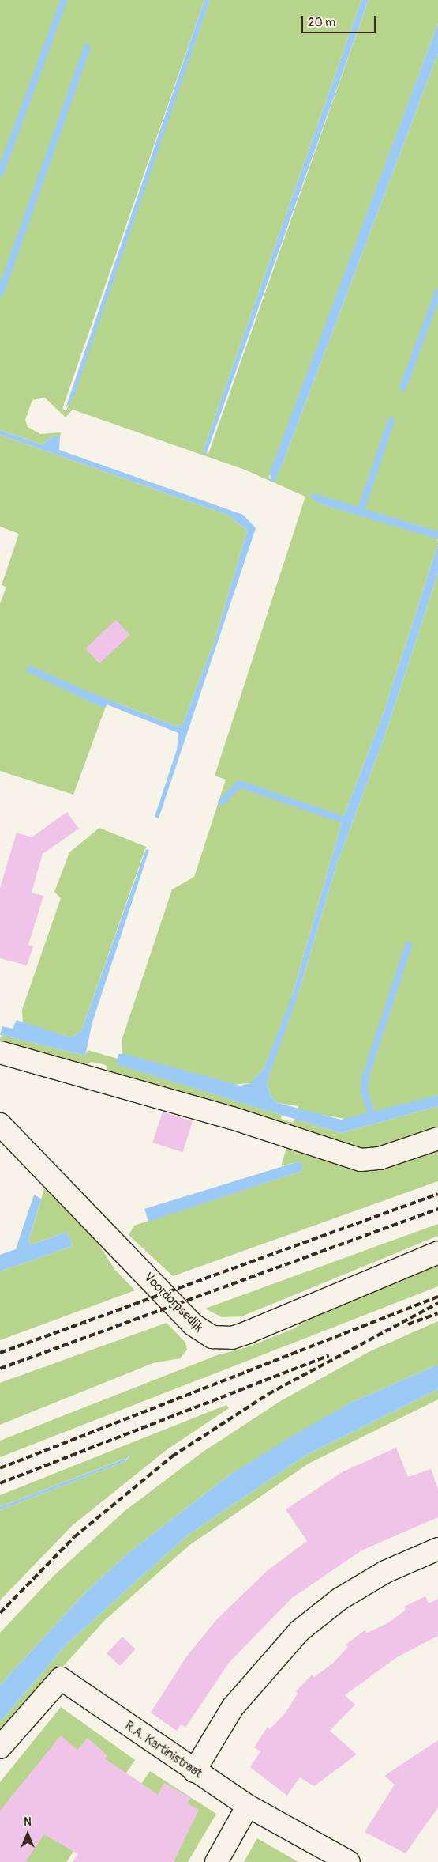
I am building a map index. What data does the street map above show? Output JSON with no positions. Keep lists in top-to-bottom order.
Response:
{
  "streets": {
    "street": ["Voordorpsedijk", "R.A. Kartinistraat"]
  },
  "scale_bar": "20 m",
  "north": "top"
}
